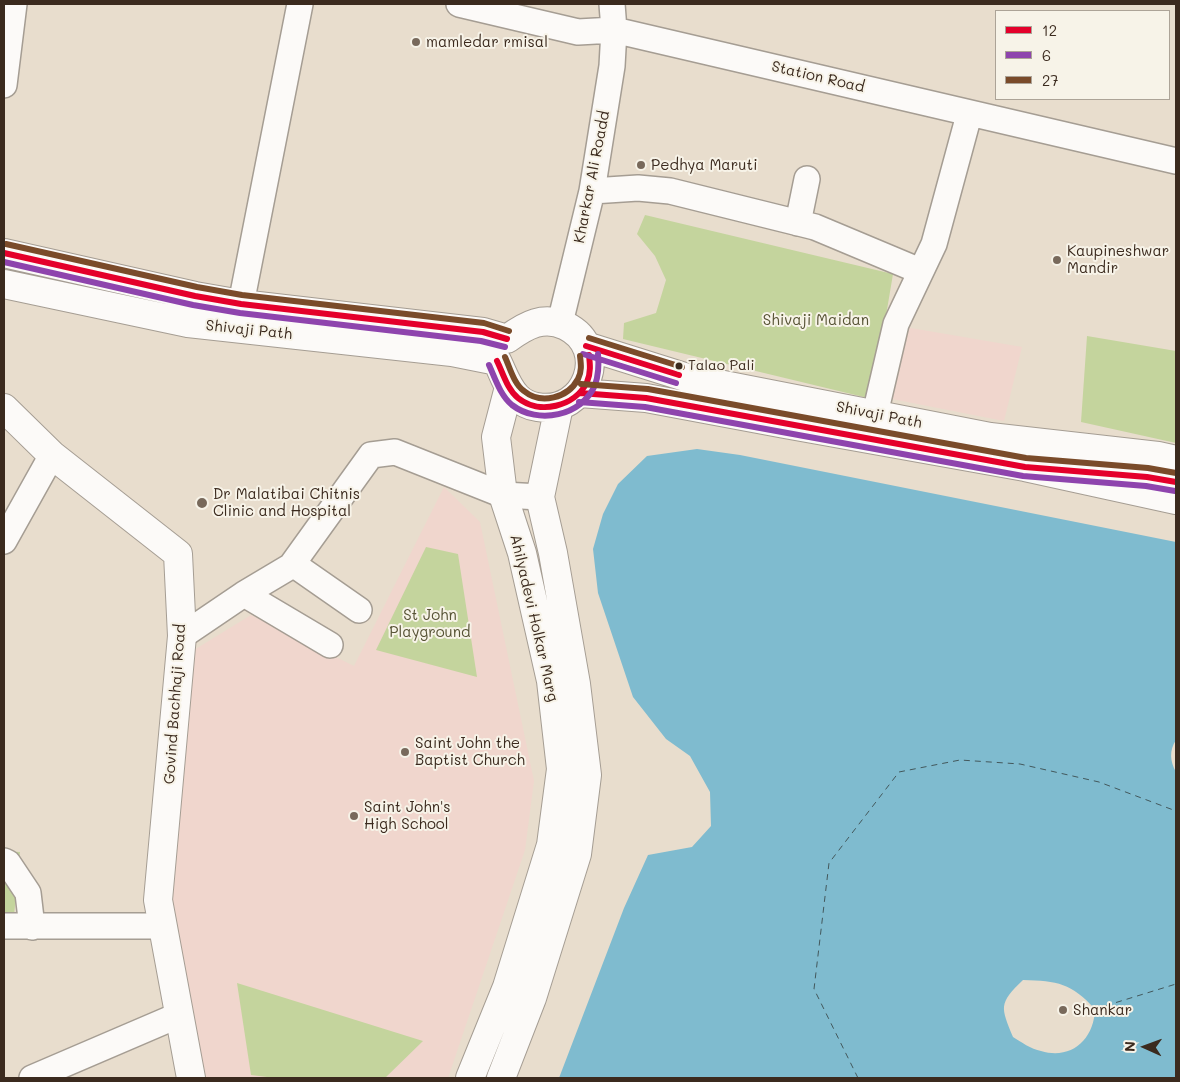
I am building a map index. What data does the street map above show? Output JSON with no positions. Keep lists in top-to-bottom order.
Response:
{
  "streets": {
    "main road": ["Shivaji Path", "Ahilyadevi Holkar Marg", "Govind Bachhaji Road"],
    "street": ["Station Road", "Kharkar Ali Roadd"]
  },
  "crossings": [
    ["Station Road", "Kharkar Ali Roadd"],
    ["Kharkar Ali Roadd", "Shivaji Path"],
    ["Kharkar Ali Roadd", "Ahilyadevi Holkar Marg"],
    ["Shivaji Path", "Ahilyadevi Holkar Marg"]
  ],
  "parks": ["Shivaji Maidan", "St John Playground"],
  "places": [
    "mamledar rmisal",
    "Pedhya Maruti",
    "Kaupineshwar Mandir",
    "Talao Pali",
    "Dr Malatibai Chitnis Clinic and Hospital",
    "Saint John the Baptist Church",
    "Saint John's High School",
    "Shankar"
  ],
  "lines": ["transit line 27", "transit line 12", "transit line 6"],
  "legend": ["12", "6", "27"],
  "north": "left"
}
